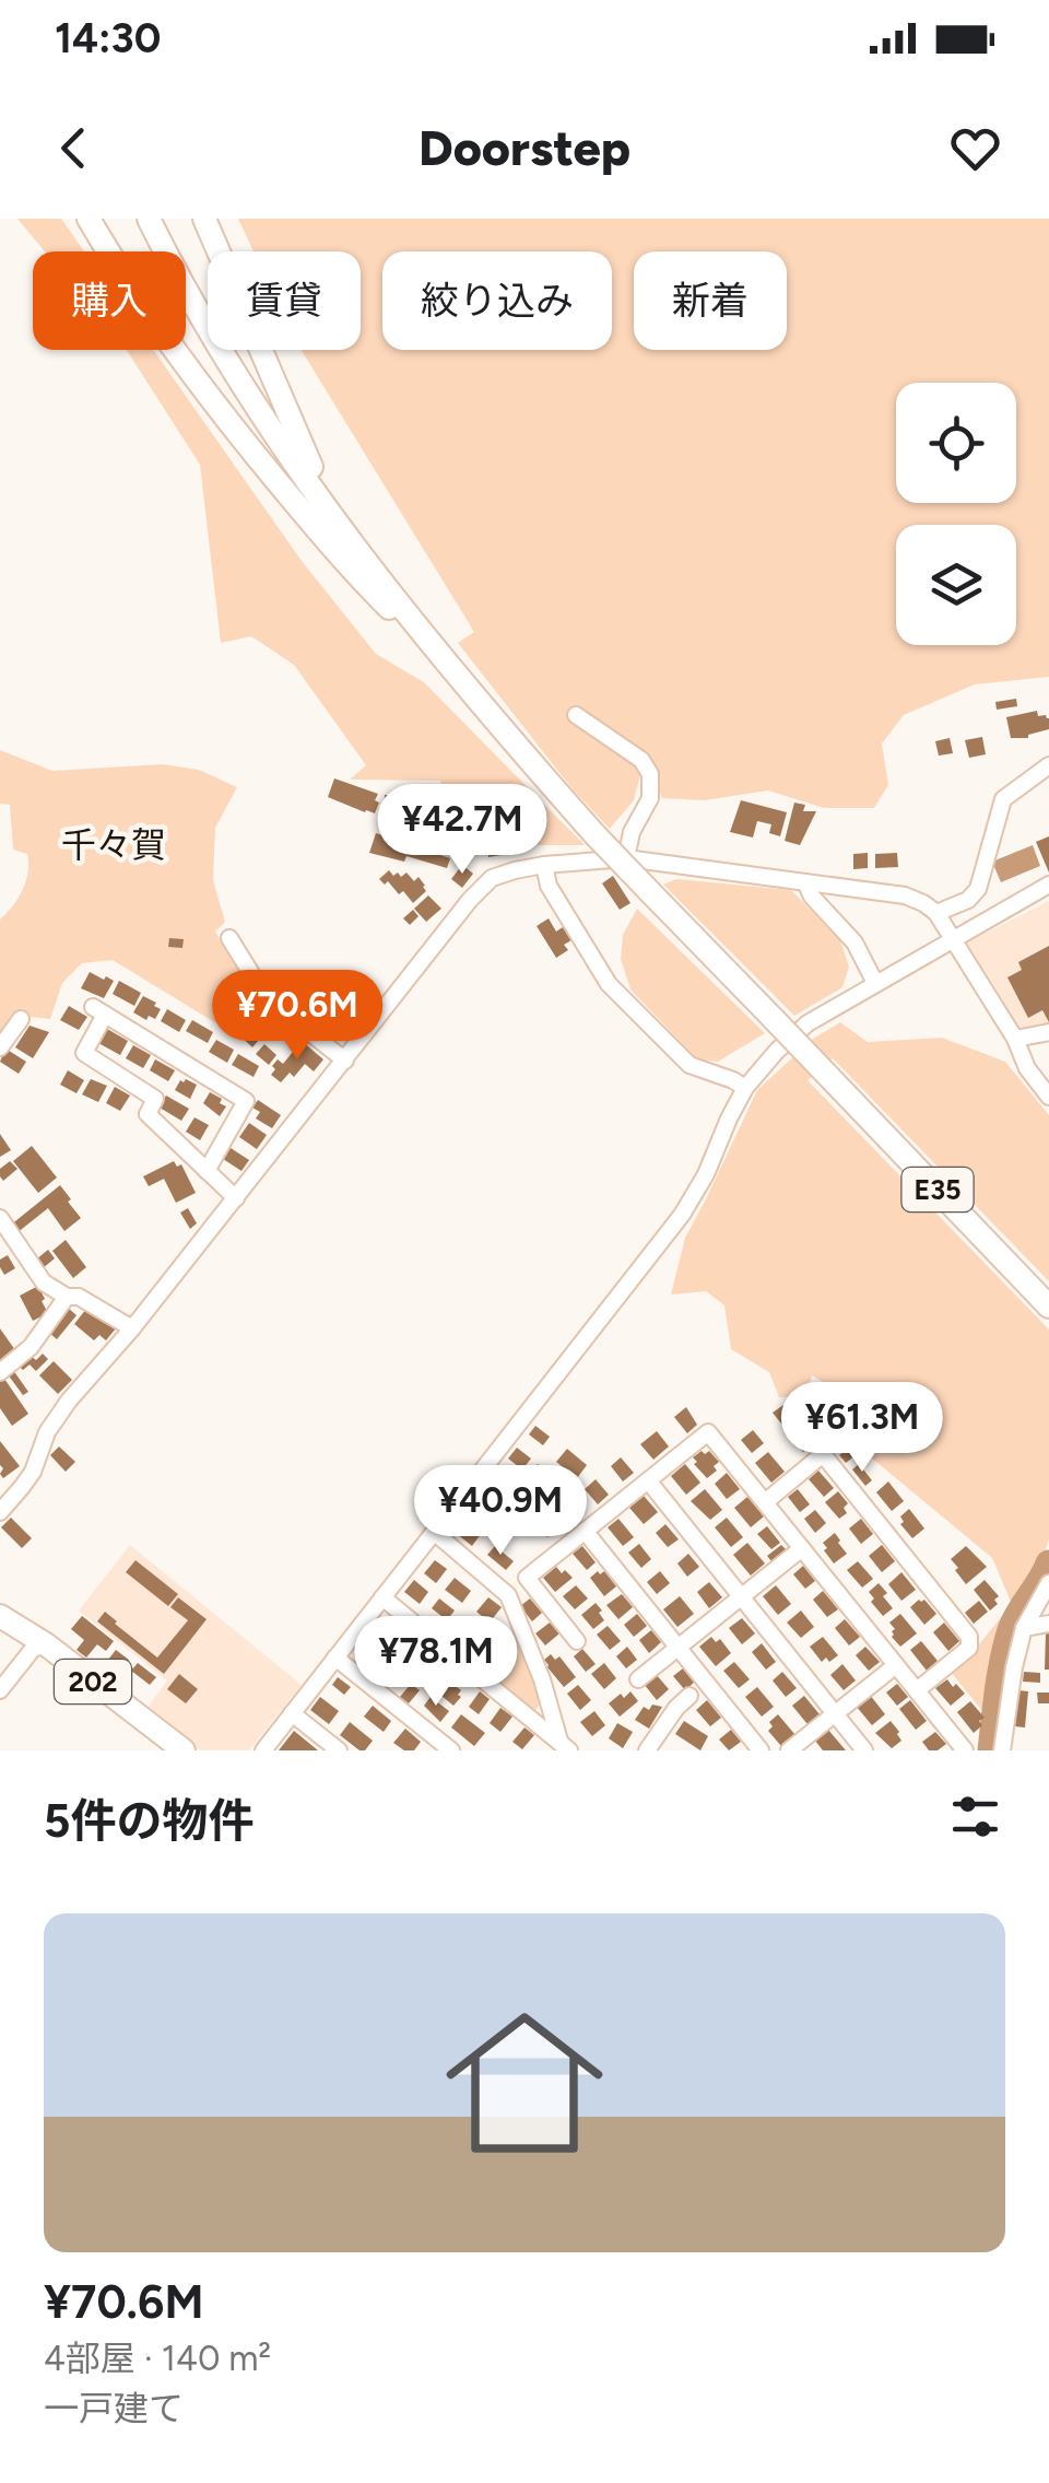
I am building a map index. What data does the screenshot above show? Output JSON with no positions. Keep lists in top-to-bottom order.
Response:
{
  "streets": {
    "highway": ["E35", "202"]
  },
  "districts": ["千々賀"],
  "page": {
    "status": "14:30",
    "header": "Doorstep",
    "chip": [
      "購入",
      "賃貸",
      "絞り込み",
      "新着"
    ],
    "price": [
      "¥42.7M",
      "¥70.6M",
      "¥61.3M",
      "¥40.9M",
      "¥78.1M"
    ],
    "heading": "5件の物件",
    "list": [
      {
        "name": "¥70.6M",
        "note": "4部屋 · 140 m² · 一戸建て"
      }
    ]
  }
}
